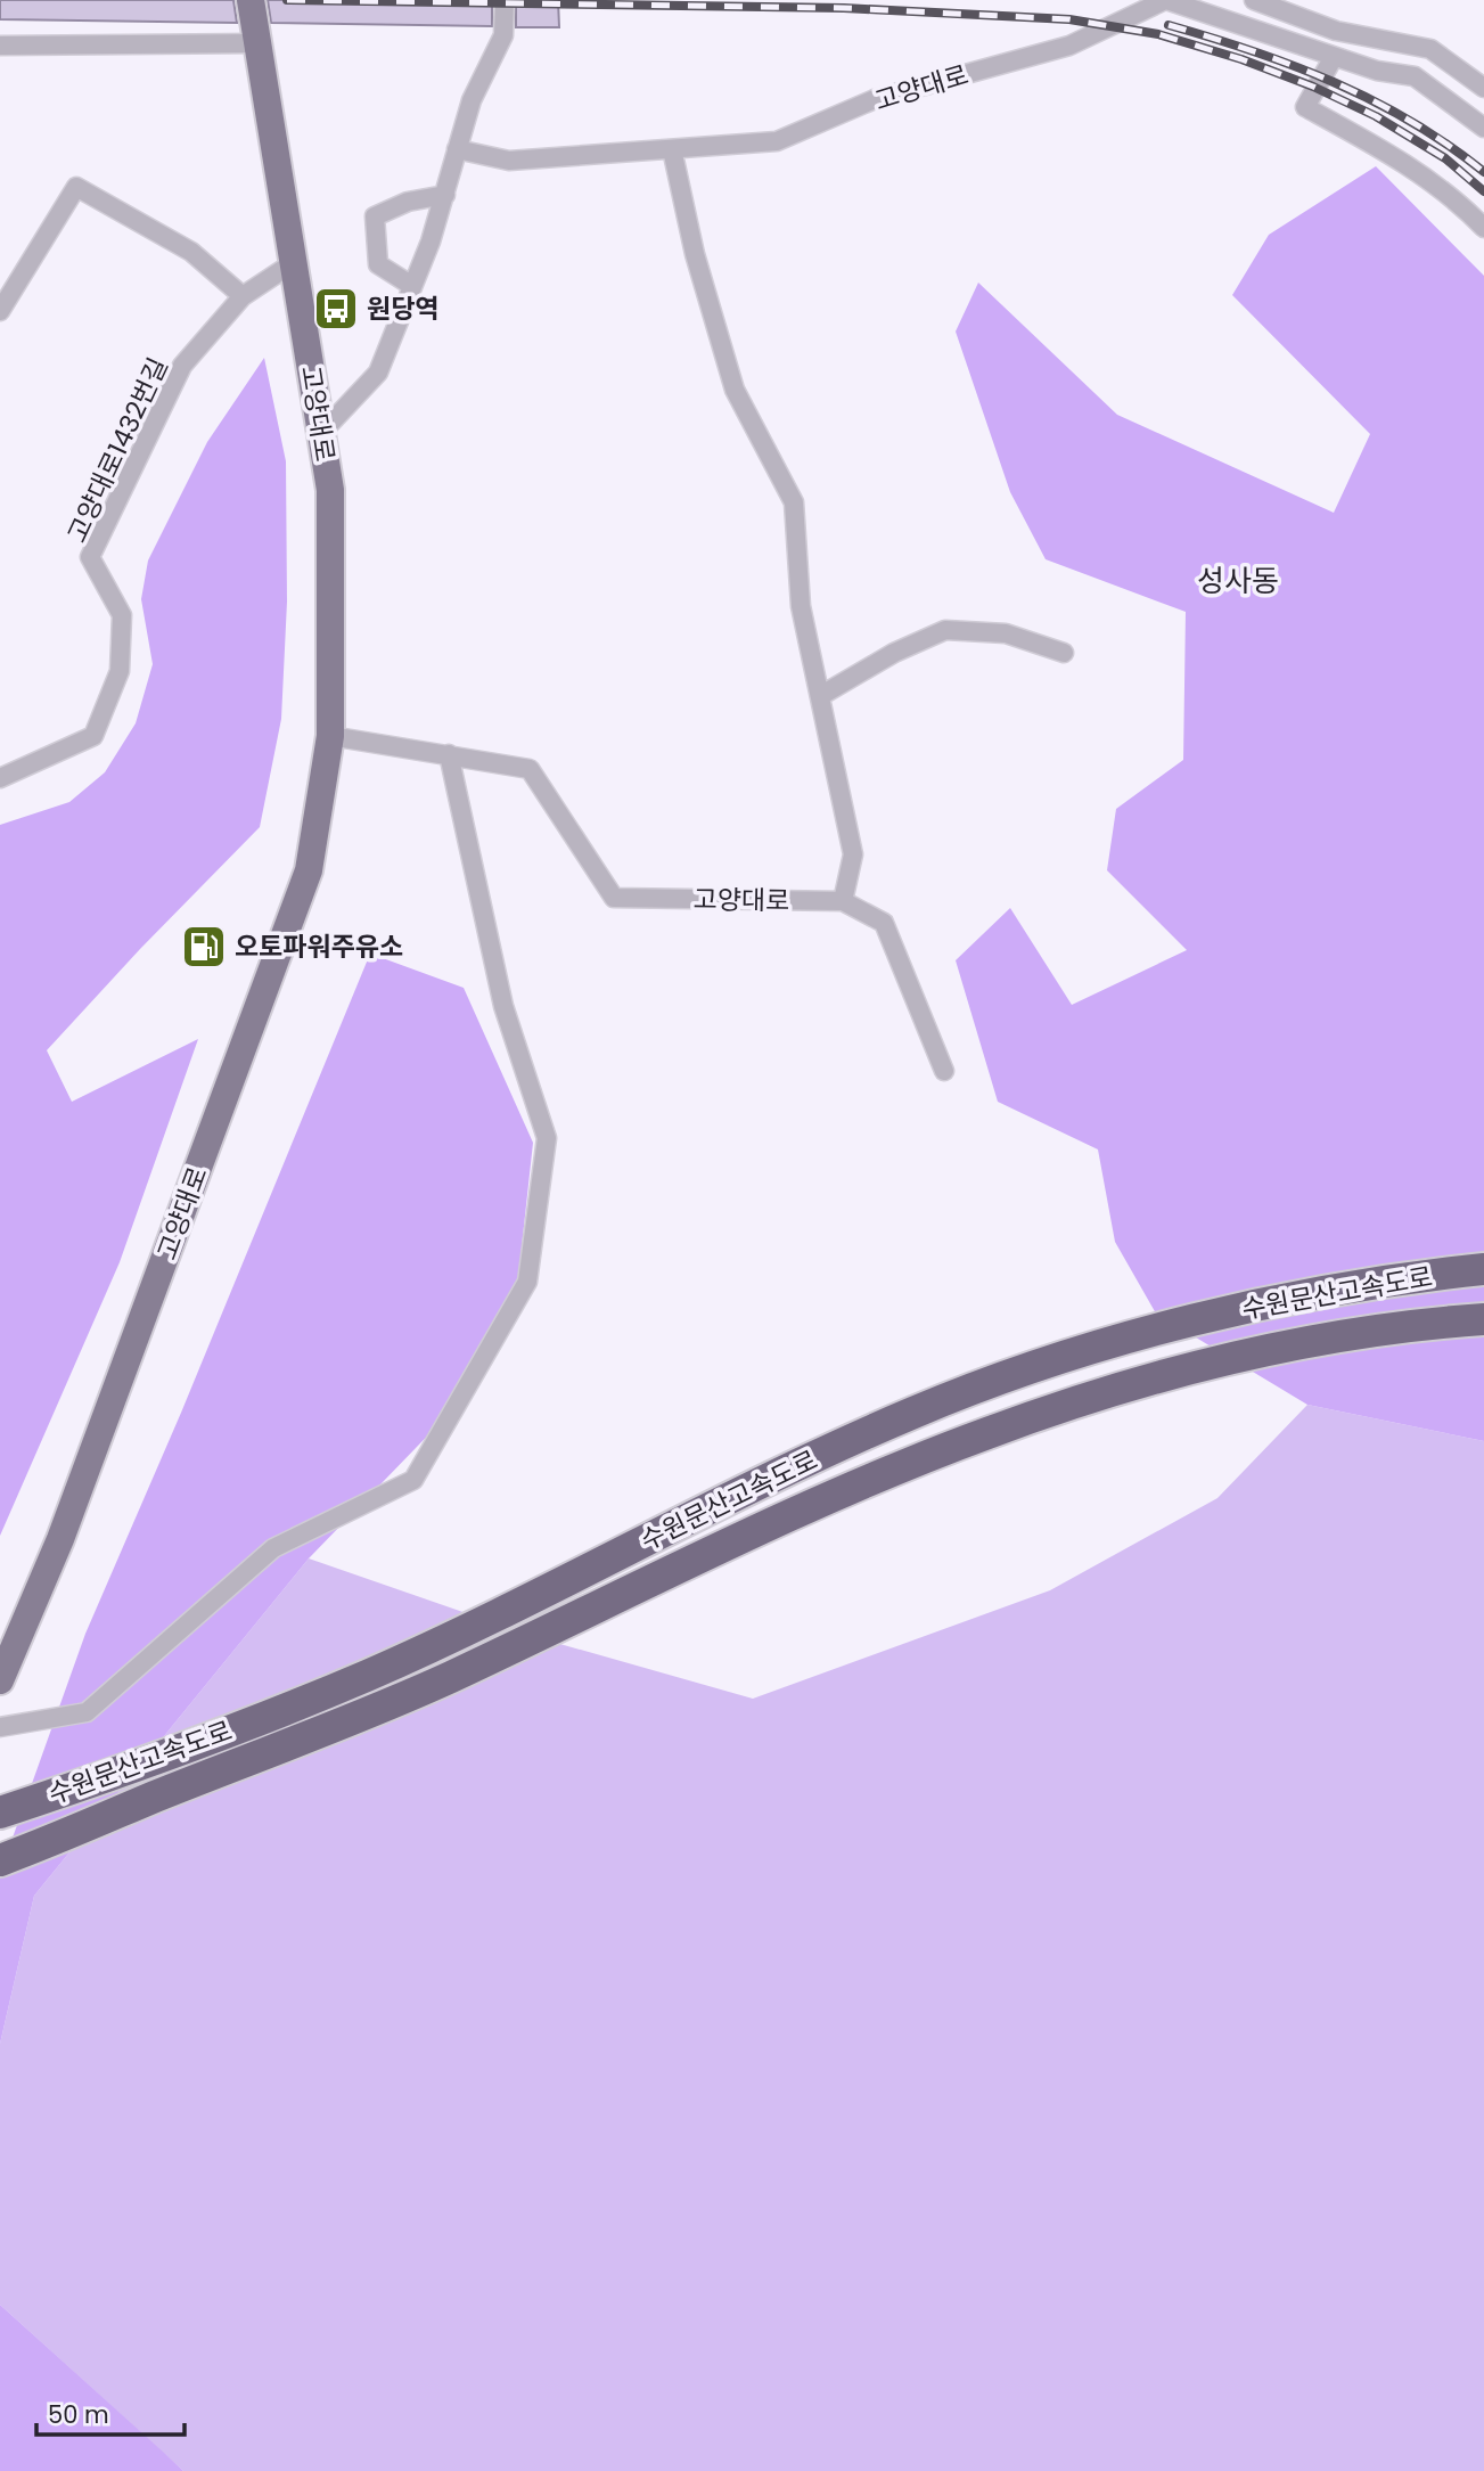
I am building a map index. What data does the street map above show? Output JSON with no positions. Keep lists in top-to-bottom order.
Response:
{
  "streets": {
    "highway": ["수원문산고속도로"],
    "main road": ["고양대로"],
    "street": ["고양대로1432번길"]
  },
  "crossings": [
    ["고양대로", "고양대로1432번길"]
  ],
  "districts": ["성사동"],
  "places": {
    "bus stop": ["원당역"],
    "fuel station": ["오토파워주유소"]
  },
  "scale_bar": "50 m"
}
